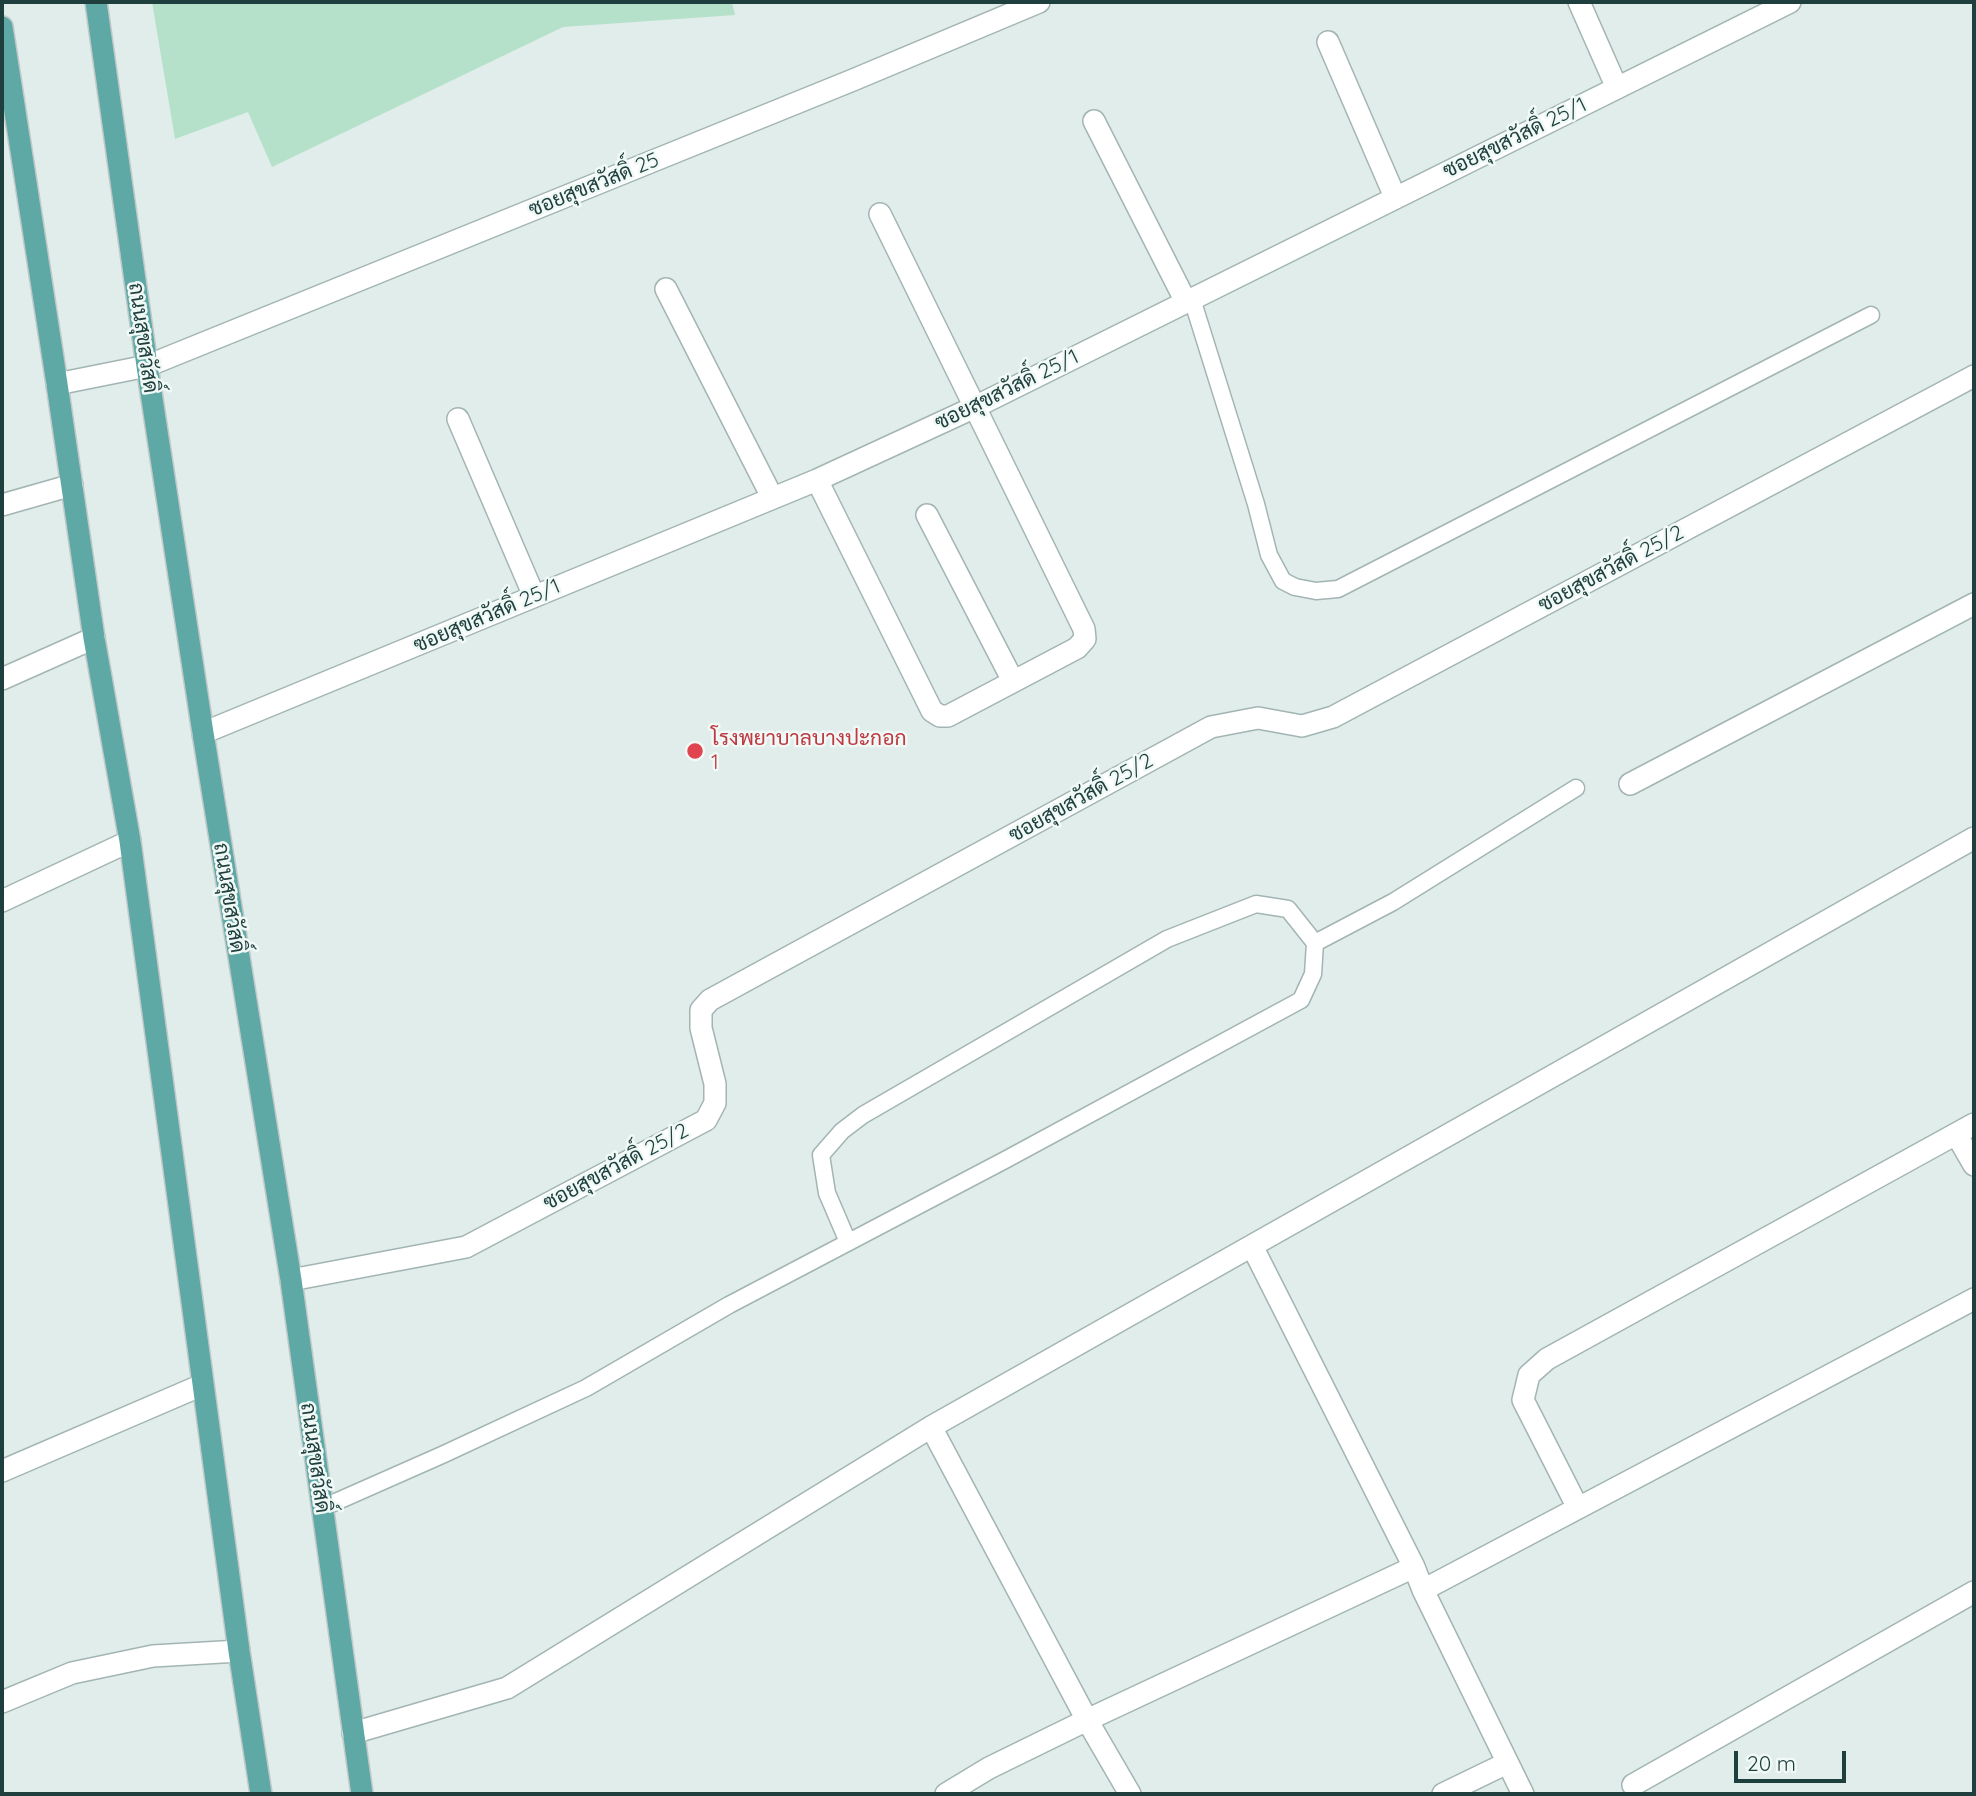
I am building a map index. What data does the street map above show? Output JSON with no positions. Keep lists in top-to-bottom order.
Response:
{
  "streets": {
    "main road": ["ถนนสุขสวัสดิ์"],
    "street": ["ซอยสุขสวัสดิ์ 25/1", "ซอยสุขสวัสดิ์ 25", "ซอยสุขสวัสดิ์ 25/2"]
  },
  "crossings": [
    ["ซอยสุขสวัสดิ์ 25/1", "ถนนสุขสวัสดิ์"],
    ["ซอยสุขสวัสดิ์ 25", "ถนนสุขสวัสดิ์"],
    ["ถนนสุขสวัสดิ์", "ซอยสุขสวัสดิ์ 25/2"]
  ],
  "places": ["โรงพยาบาลบางปะกอก 1"],
  "scale_bar": "20 m"
}
